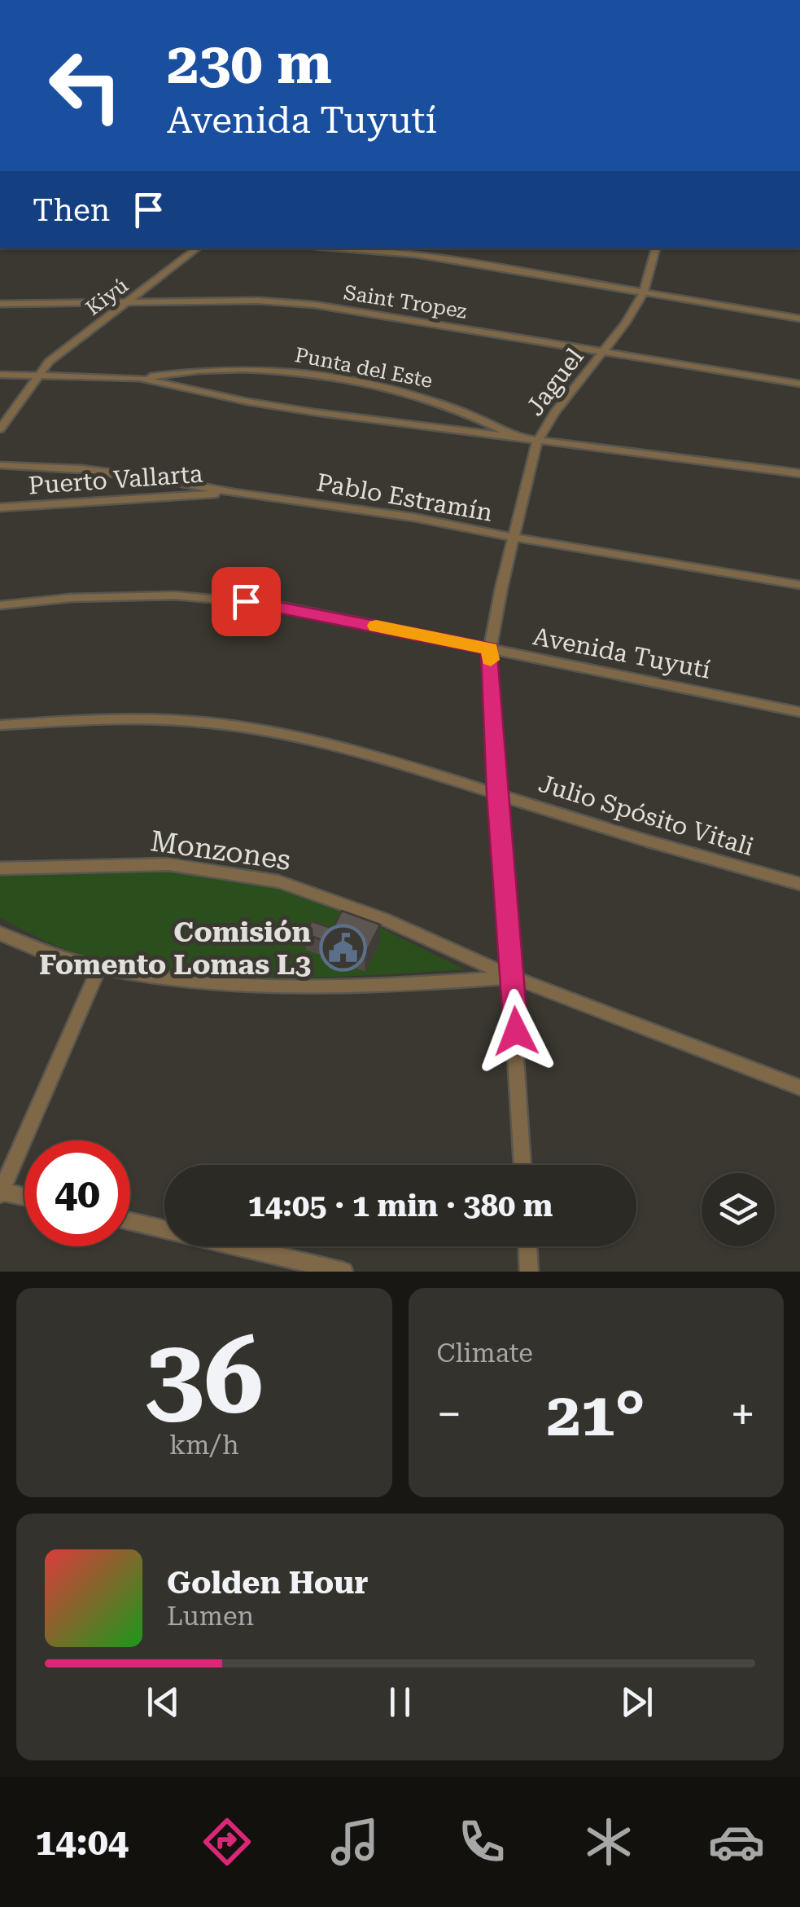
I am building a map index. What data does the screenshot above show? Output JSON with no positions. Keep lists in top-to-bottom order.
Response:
{
  "streets": {
    "street": [
      "Kiyú",
      "Saint Tropez",
      "Punta del Este",
      "Jaguel",
      "Puerto Vallarta",
      "Pablo Estramín",
      "Avenida Tuyutí",
      "Julio Spósito Vitali",
      "Monzones"
    ]
  },
  "crossings": [
    ["Kiyú", "Saint Tropez"],
    ["Kiyú", "Punta del Este"],
    ["Saint Tropez", "Jaguel"],
    ["Punta del Este", "Jaguel"],
    ["Jaguel", "Pablo Estramín"],
    ["Jaguel", "Avenida Tuyutí"],
    ["Jaguel", "Julio Spósito Vitali"],
    ["Jaguel", "Monzones"],
    ["Puerto Vallarta", "Pablo Estramín"]
  ],
  "places": {
    "public building": ["Comisión Fomento Lomas L3"]
  },
  "page": {
    "turn": ["230 m", "Avenida Tuyutí"],
    "then": "Then",
    "limit": "40",
    "trip": "14:05 · 1 min · 380 m",
    "tile": [
      ["36", "km/h"],
      "Climate"
    ],
    "heat": ["−", "21°", "+"],
    "song": ["Golden Hour", "Lumen"],
    "tabs": "14:04"
  }
}
